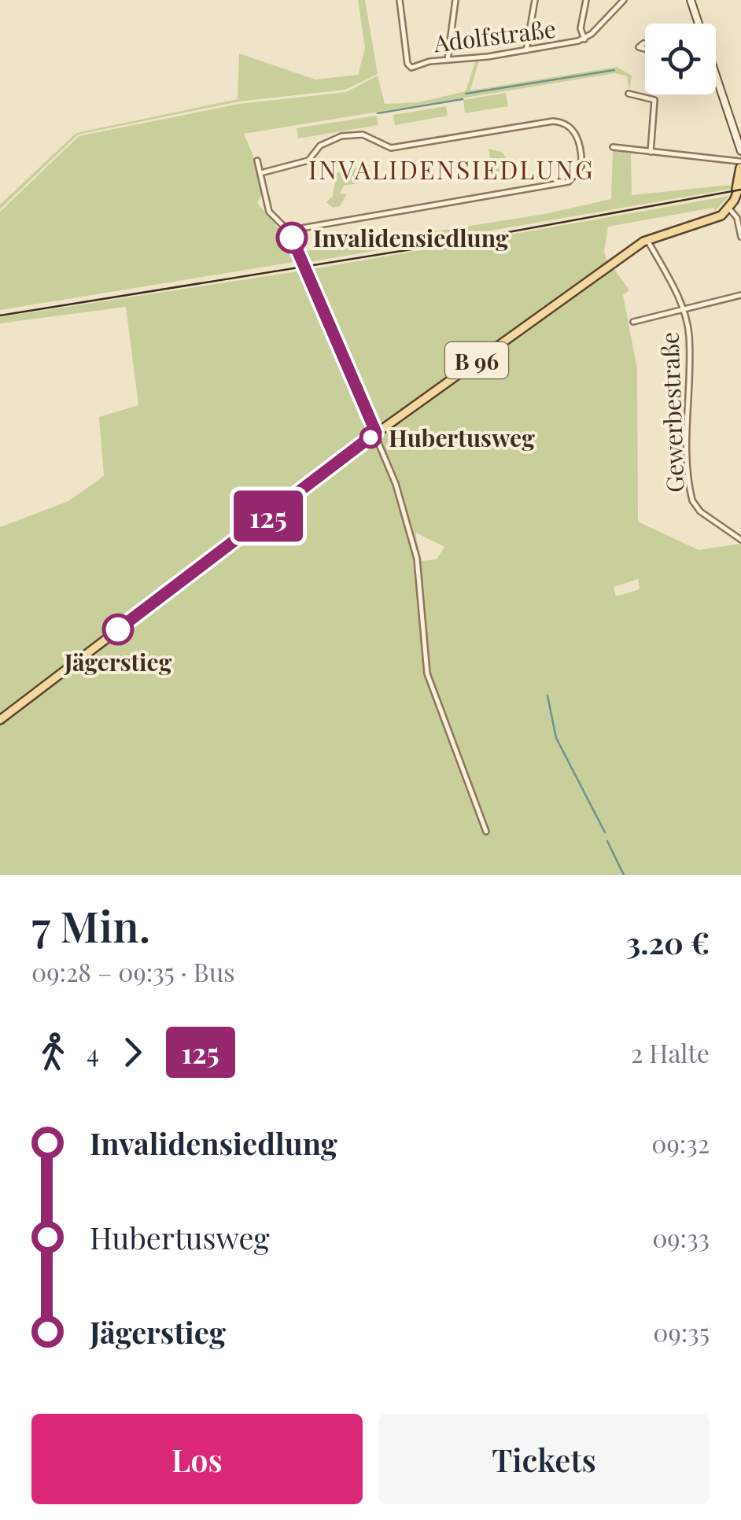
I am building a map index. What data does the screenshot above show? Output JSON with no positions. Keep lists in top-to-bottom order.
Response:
{
  "streets": {
    "main road": ["B 96"],
    "street": ["Adolfstraße", "Gewerbestraße"]
  },
  "crossings": [
    ["B 96", "Gewerbestraße"]
  ],
  "districts": ["INVALIDENSIEDLUNG"],
  "places": ["Invalidensiedlung", "Hubertusweg", "Jägerstieg"],
  "lines": ["bus line 125"],
  "page": {
    "on_map": "125",
    "heading": ["7 Min.", "09:28 – 09:35 · Bus", "3.20 €"],
    "legs": ["4", "125", "2 Halte"],
    "list": [
      {
        "name": "Invalidensiedlung",
        "value": "09:32"
      },
      {
        "name": "Hubertusweg",
        "value": "09:33"
      },
      {
        "name": "Jägerstieg",
        "value": "09:35"
      }
    ],
    "buttons": ["Los", "Tickets"]
  }
}
